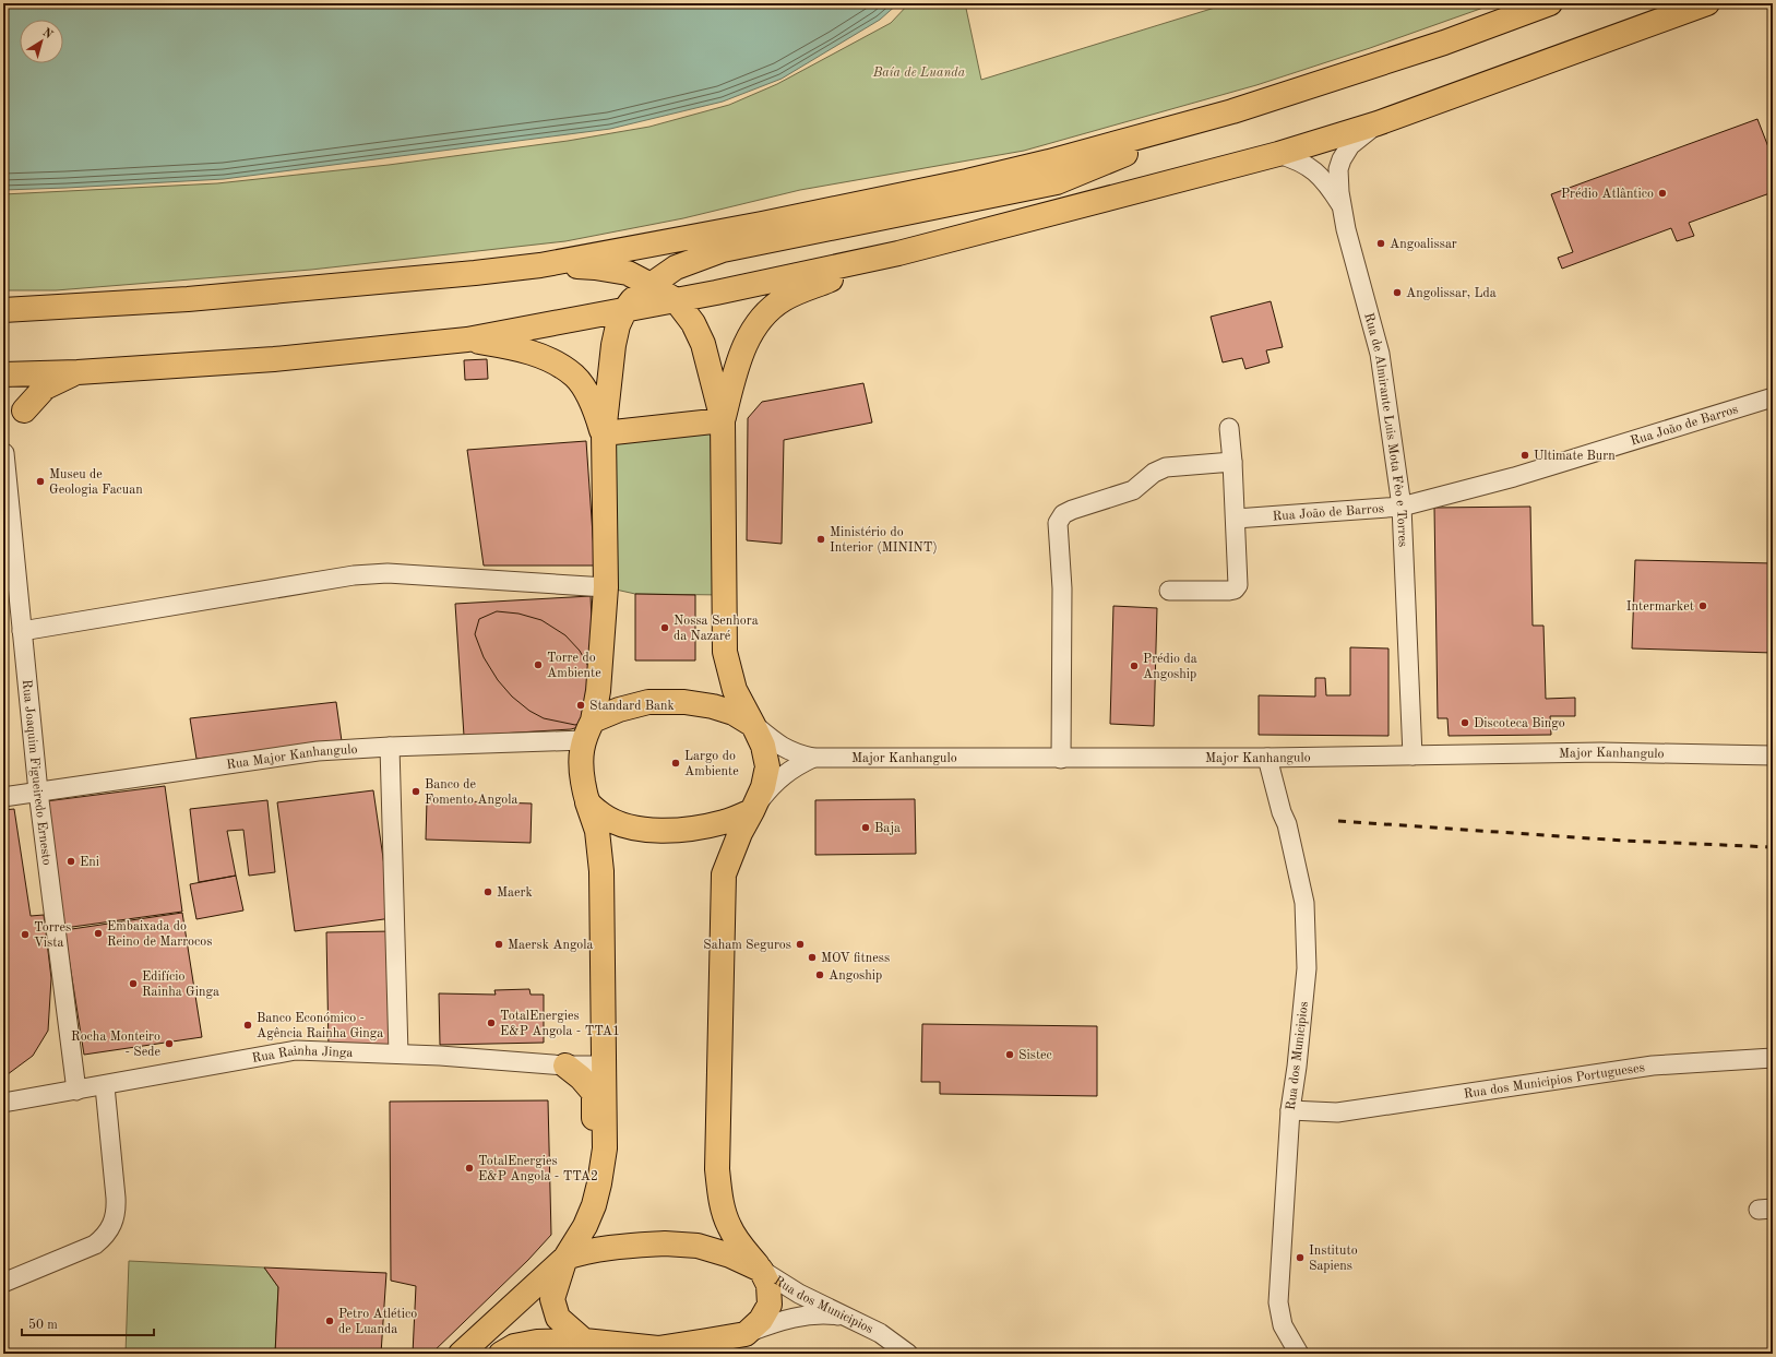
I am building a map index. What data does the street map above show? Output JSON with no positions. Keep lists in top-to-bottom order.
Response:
{
  "streets": {
    "street": [
      "Rua João de Barros",
      "Rua de Almirante Luis Mota Fêo e Torres",
      "Major Kanhangulo",
      "Rua Major Kanhangulo",
      "Rua Joaquim Figueiredo Ernesto",
      "Rua Rainha Jinga",
      "Rua dos Municipios",
      "Rua dos Municipios Portugueses"
    ]
  },
  "crossings": [
    ["Rua João de Barros", "Rua de Almirante Luis Mota Fêo e Torres"],
    ["Rua de Almirante Luis Mota Fêo e Torres", "Major Kanhangulo"],
    ["Major Kanhangulo", "Rua dos Municipios"],
    ["Rua Major Kanhangulo", "Rua Joaquim Figueiredo Ernesto"],
    ["Rua Joaquim Figueiredo Ernesto", "Rua Rainha Jinga"],
    ["Rua dos Municipios", "Rua dos Municipios Portugueses"]
  ],
  "parks": ["Baía de Luanda"],
  "places": [
    "Prédio Atlântico",
    "Angoalissar",
    "Angolissar, Lda",
    "Ultimate Burn",
    "Museu de Geologia Facuan",
    "Ministério do Interior (MININT)",
    "Intermarket",
    "Nossa Senhora da Nazaré",
    "Torre do Ambiente",
    "Prédio da Angoship",
    "Standard Bank",
    "Discoteca Bingo",
    "Largo do Ambiente",
    "Banco de Fomento Angola",
    "Baja",
    "Eni",
    "Maerk",
    "Embaixada do Reino de Marrocos",
    "Torres Vista",
    "Maersk Angola",
    "Saham Seguros",
    "MOV fitness",
    "Angoship",
    "Edifício Rainha Ginga",
    "TotalEnergies E&P Angola - TTA1",
    "Banco Económico - Agência Rainha Ginga",
    "Rocha Monteiro - Sede",
    "Sistec",
    "TotalEnergies E&P Angola - TTA2",
    "Instituto Sapiens",
    "Petro Atlético de Luanda"
  ],
  "scale_bar": "50 m",
  "north": "top right"
}
